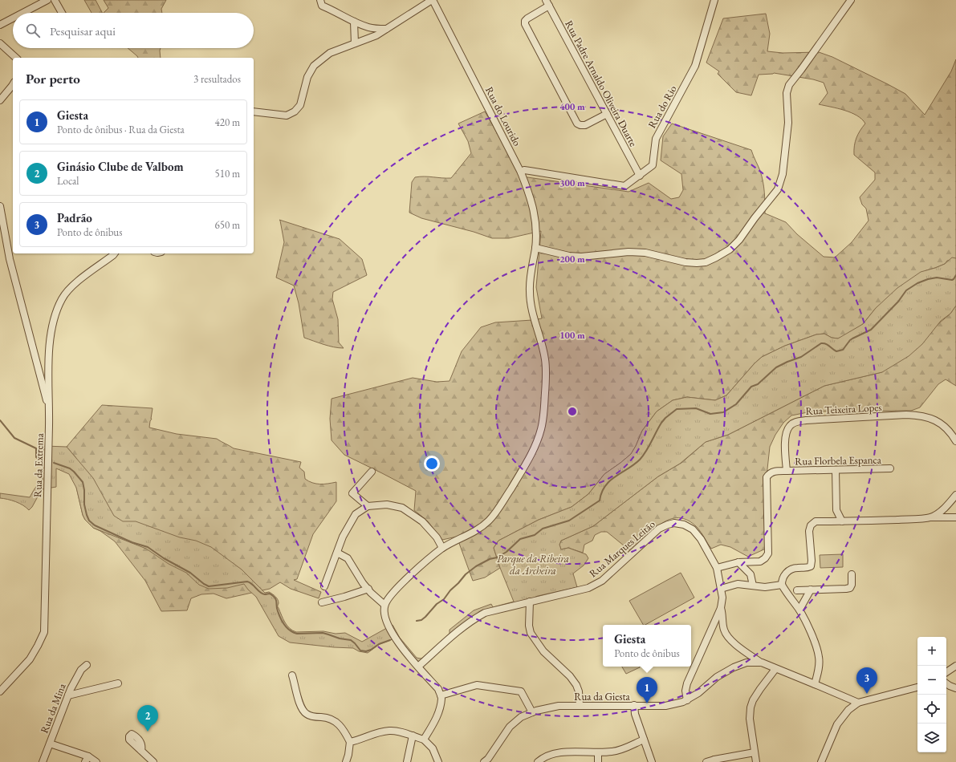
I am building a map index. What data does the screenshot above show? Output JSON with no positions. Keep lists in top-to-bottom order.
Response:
{
  "streets": {
    "street": [
      "Rua Padre Arnaldo Oliveira Duarte",
      "Rua do Rio",
      "Rua do Lourido",
      "Rua Teixeira Lopes",
      "Rua Florbela Espanca",
      "Rua da Extrema",
      "Rua Marques Leitão",
      "Rua da Giesta",
      "Rua da Mina"
    ]
  },
  "crossings": [
    ["Rua Padre Arnaldo Oliveira Duarte", "Rua do Rio"],
    ["Rua do Rio", "Rua do Lourido"],
    ["Rua Teixeira Lopes", "Rua Florbela Espanca"],
    ["Rua Marques Leitão", "Rua da Giesta"]
  ],
  "parks": ["Parque da Ribeira da Archeira"],
  "page": {
    "search": "Pesquisar aqui",
    "heading": ["Por perto", "3 resultados"],
    "list": [
      {
        "mark": "1",
        "name": "Giesta",
        "note": "Ponto de ônibus · Rua da Giesta",
        "value": "420 m"
      },
      {
        "mark": "2",
        "name": "Ginásio Clube de Valbom",
        "note": "Local",
        "value": "510 m"
      },
      {
        "mark": "3",
        "name": "Padrão",
        "note": "Ponto de ônibus",
        "value": "650 m"
      }
    ],
    "popup": ["Giesta", "Ponto de ônibus"],
    "map_buttons": ["+", "−"],
    "pins": ["3", "1", "2"]
  },
  "rings": [
    "400 m",
    "300 m",
    "200 m",
    "100 m"
  ]
}
